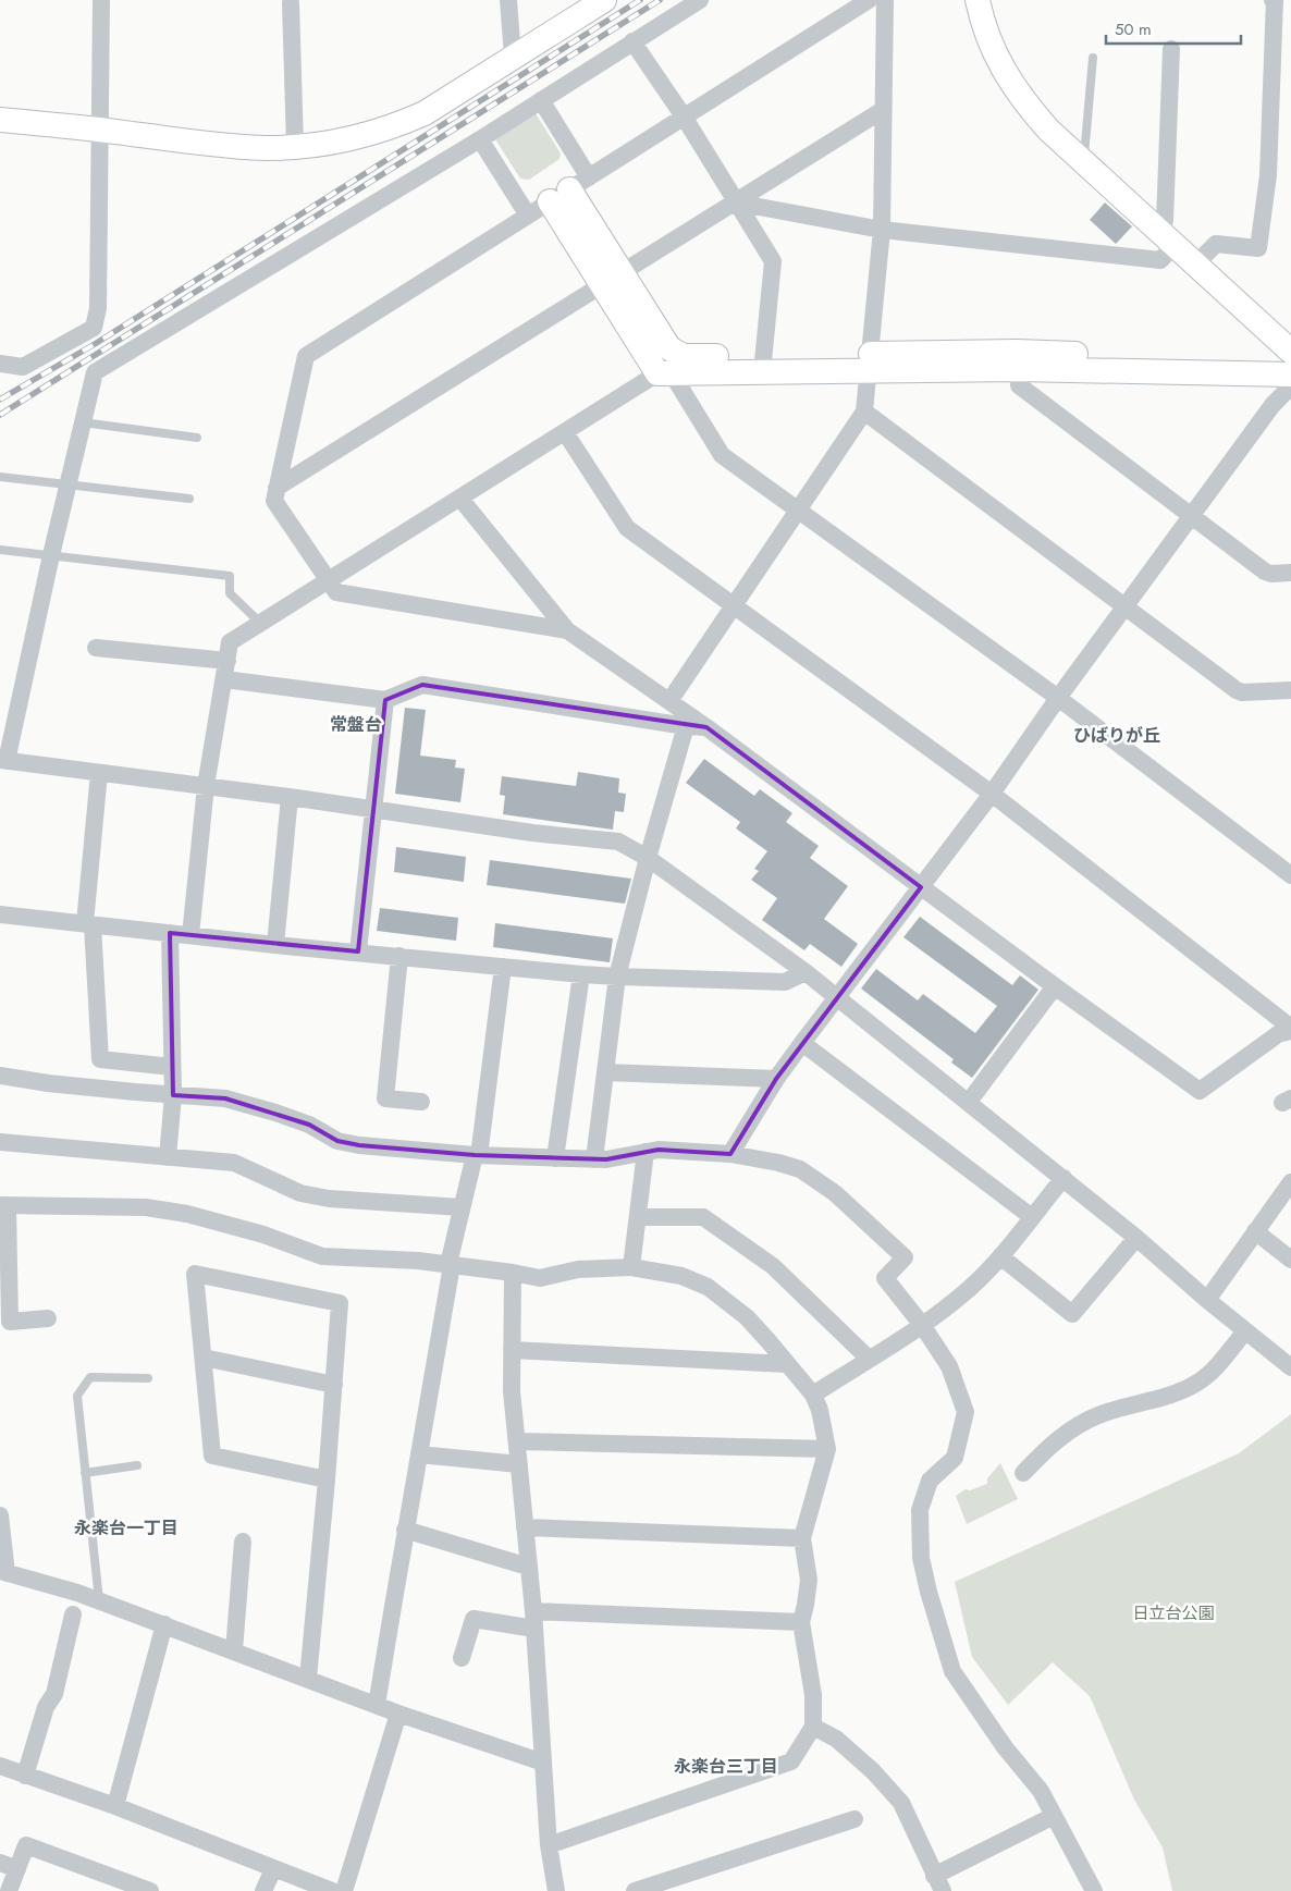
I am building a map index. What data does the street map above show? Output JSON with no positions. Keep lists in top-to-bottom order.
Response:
{
  "districts": [
    "常盤台",
    "ひばりが丘",
    "永楽台一丁目",
    "永楽台三丁目"
  ],
  "parks": ["日立台公園"],
  "scale_bar": "50 m"
}
